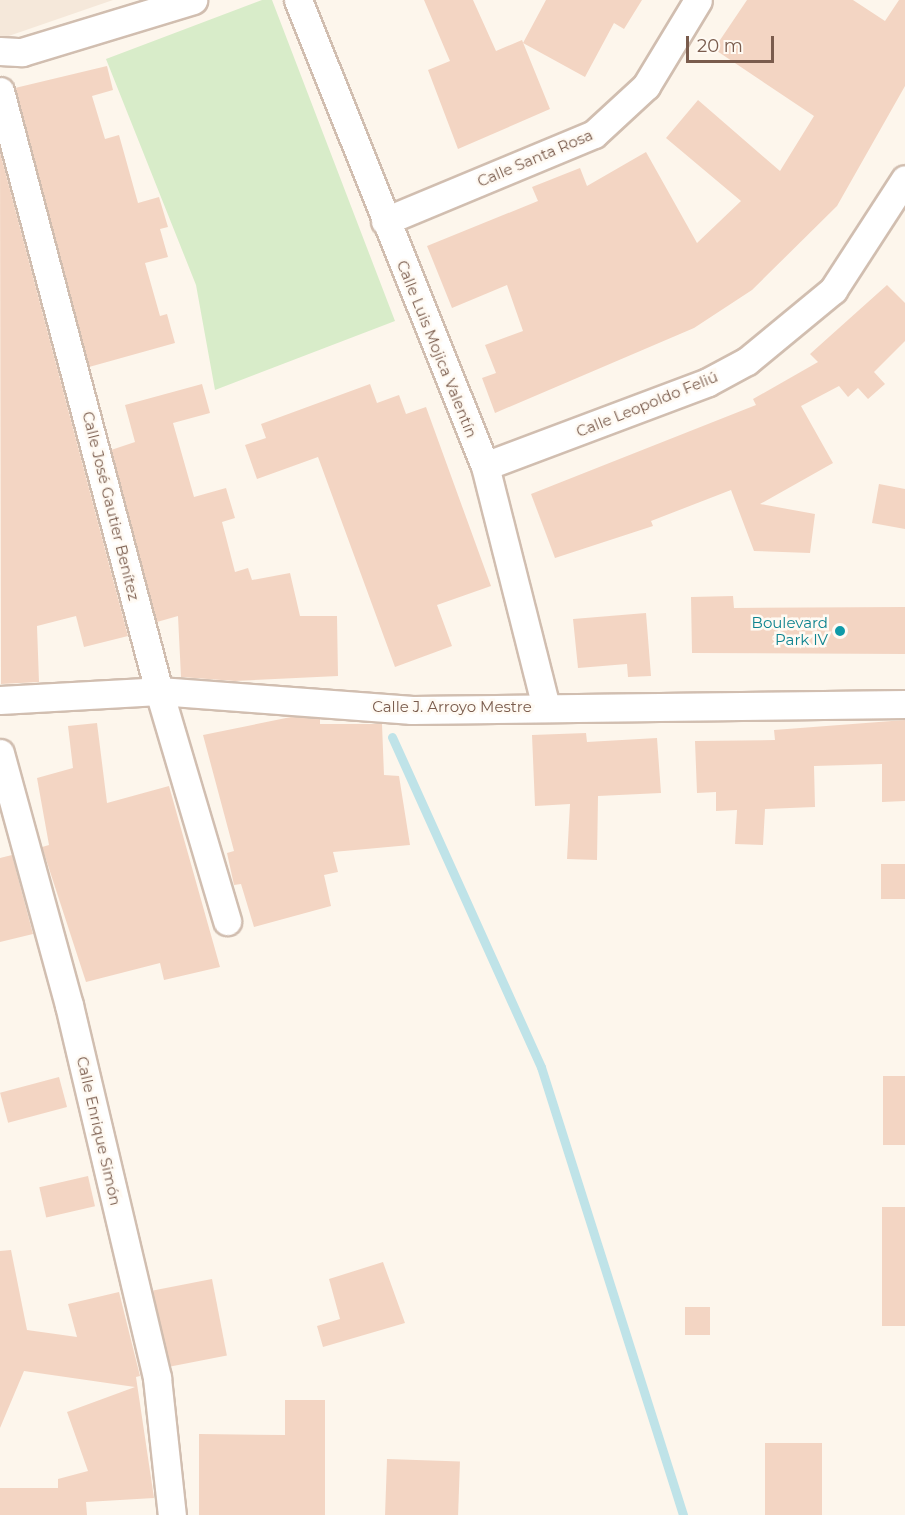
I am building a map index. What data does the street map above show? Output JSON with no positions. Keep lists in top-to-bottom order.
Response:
{
  "streets": {
    "street": [
      "Calle Santa Rosa",
      "Calle Luis Mojica Valentín",
      "Calle Leopoldo Feliú",
      "Calle José Gautier Benítez",
      "Calle J. Arroyo Mestre",
      "Calle Enrique Simón"
    ]
  },
  "crossings": [
    ["Calle Santa Rosa", "Calle Luis Mojica Valentín"],
    ["Calle Luis Mojica Valentín", "Calle Leopoldo Feliú"],
    ["Calle Luis Mojica Valentín", "Calle J. Arroyo Mestre"],
    ["Calle José Gautier Benítez", "Calle J. Arroyo Mestre"]
  ],
  "places": ["Boulevard Park IV"],
  "scale_bar": "20 m"
}
